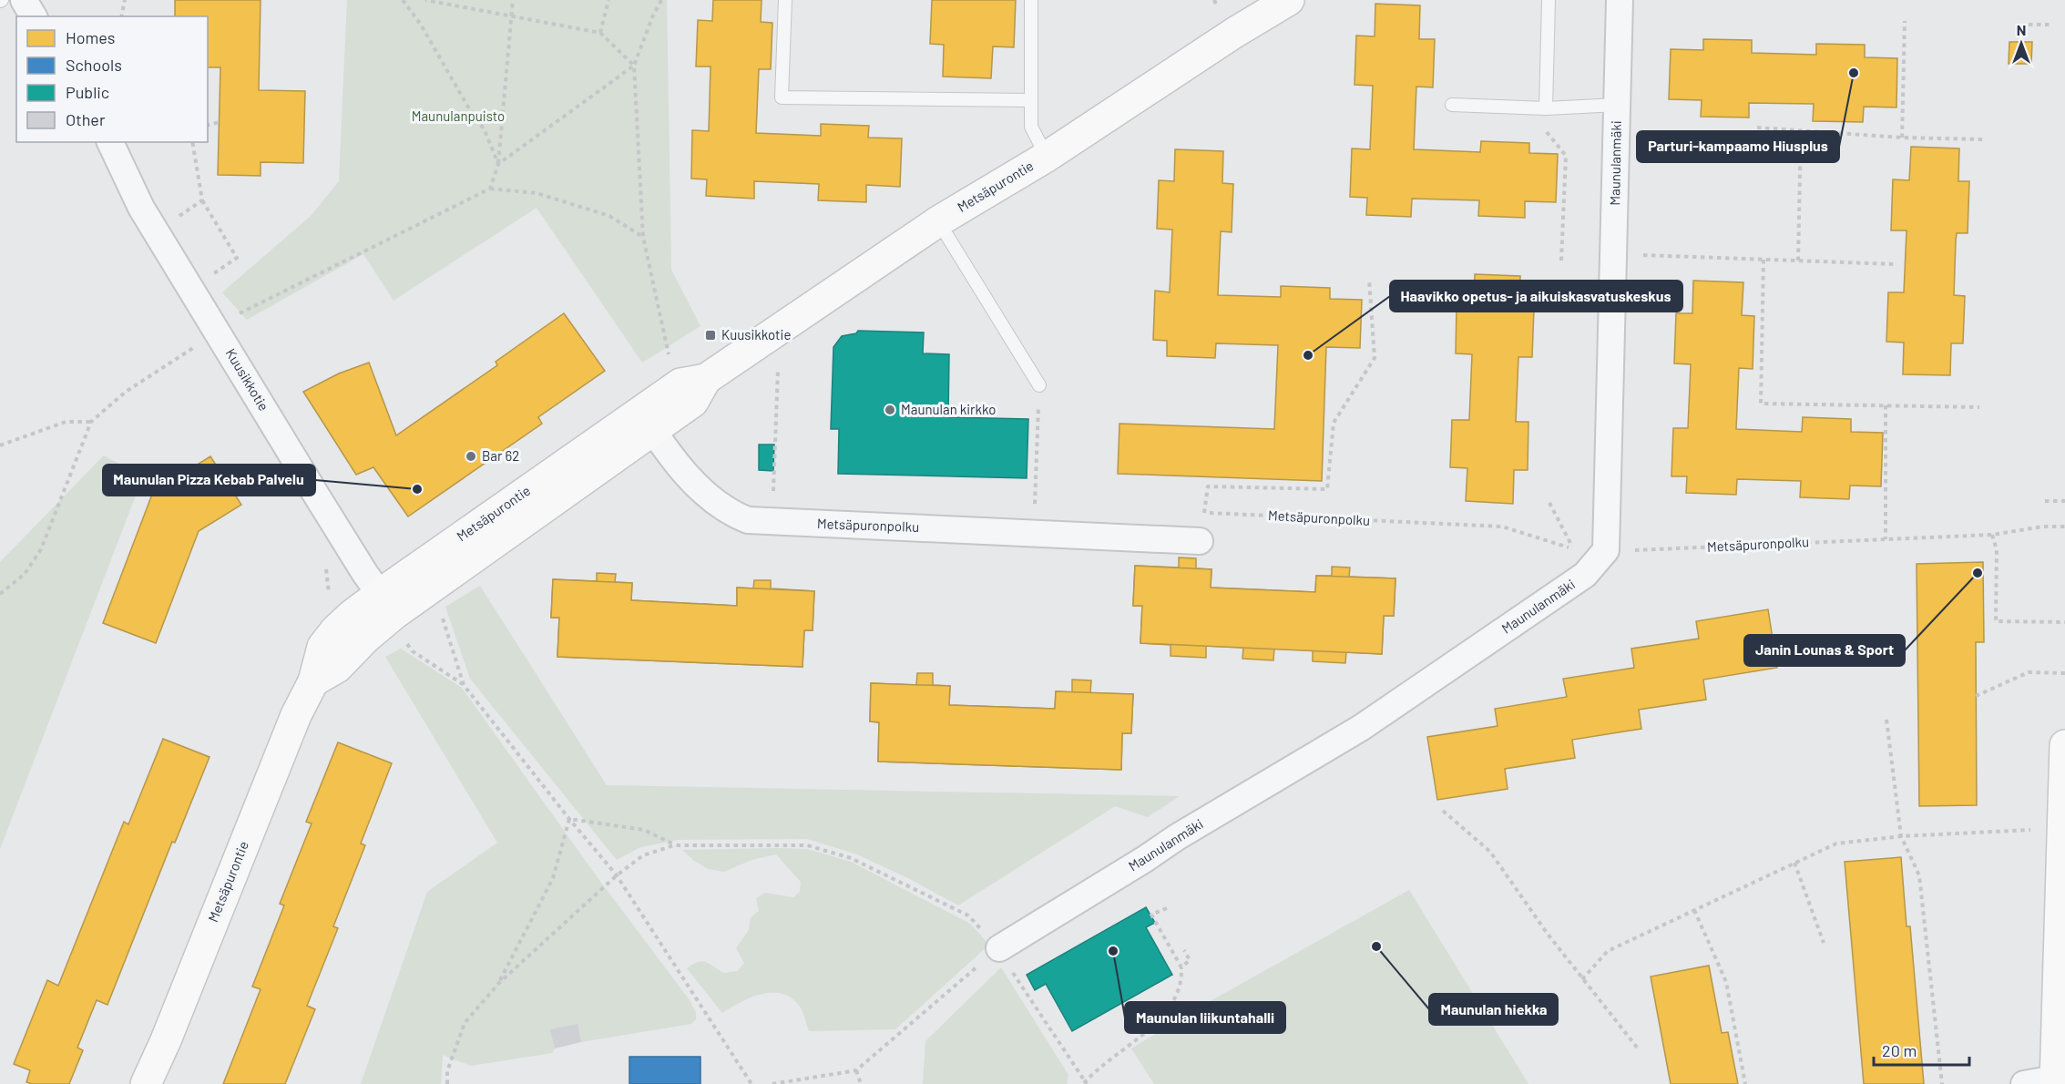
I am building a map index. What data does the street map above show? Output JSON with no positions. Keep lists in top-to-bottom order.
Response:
{
  "streets": {
    "street": [
      "Maunulanmäki",
      "Metsäpurontie",
      "Kuusikkotie",
      "Metsäpuronpolku"
    ]
  },
  "crossings": [
    ["Maunulanmäki", "Metsäpuronpolku"],
    ["Metsäpurontie", "Kuusikkotie"],
    ["Metsäpurontie", "Metsäpuronpolku"]
  ],
  "parks": ["Maunulanpuisto"],
  "places": {
    "other": [
      "Parturi-kampaamo Hiusplus",
      "Haavikko opetus- ja aikuiskasvatuskeskus",
      "Maunulan kirkko",
      "Bar 62",
      "Maunulan Pizza Kebab Palvelu",
      "Janin Lounas & Sport",
      "Maunulan hiekka",
      "Maunulan liikuntahalli"
    ],
    "transit": ["Kuusikkotie"]
  },
  "legend": [
    "Homes",
    "Schools",
    "Public",
    "Other"
  ],
  "scale_bar": "20 m",
  "north": "top"
}
